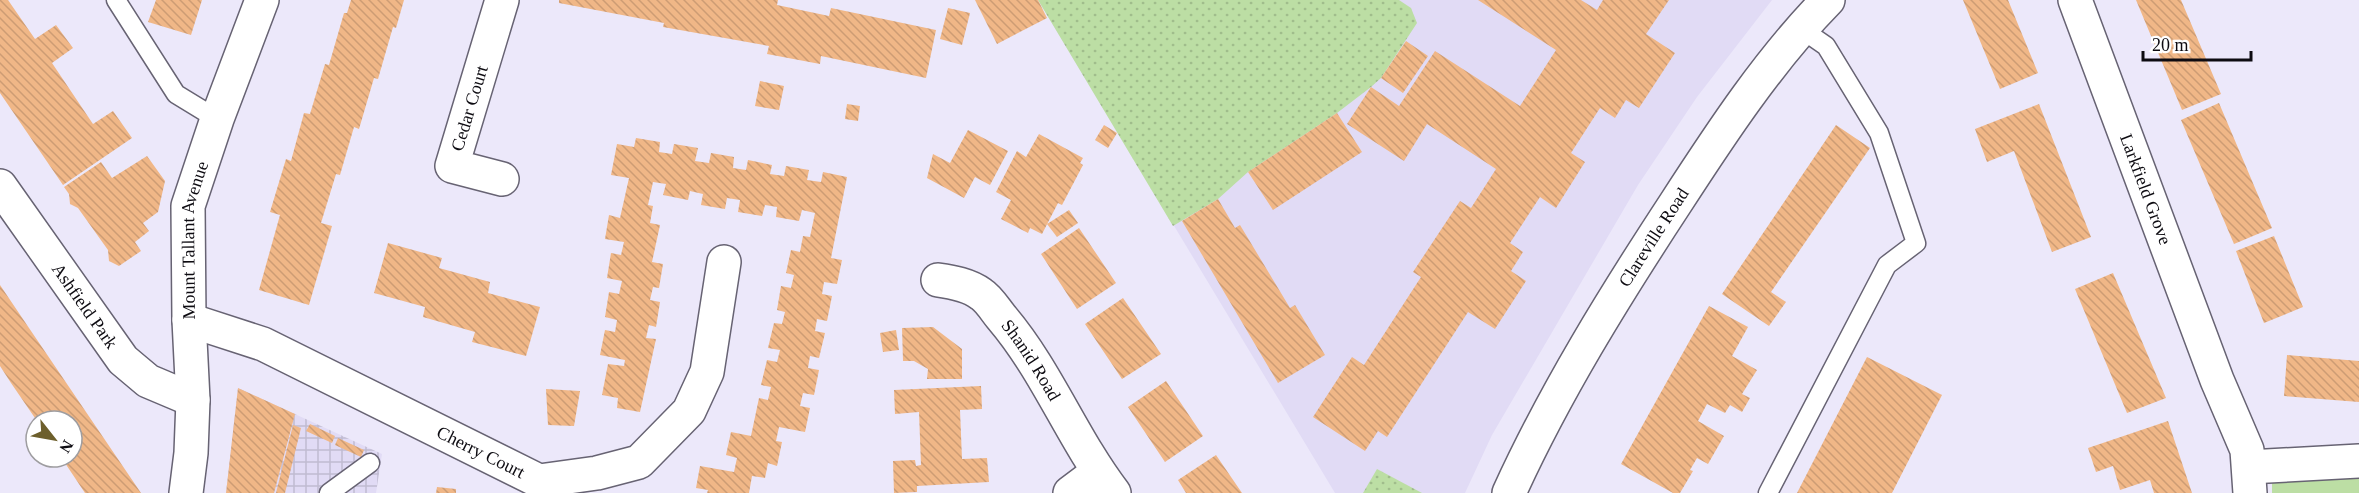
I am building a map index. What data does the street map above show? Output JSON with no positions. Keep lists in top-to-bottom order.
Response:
{
  "streets": {
    "street": [
      "Cedar Court",
      "Larkfield Grove",
      "Clareville Road",
      "Mount Tallant Avenue",
      "Ashfield Park",
      "Shanid Road",
      "Cherry Court"
    ]
  },
  "crossings": [
    ["Mount Tallant Avenue", "Ashfield Park"],
    ["Mount Tallant Avenue", "Cherry Court"]
  ],
  "scale_bar": "20 m",
  "north": "bottom right"
}
